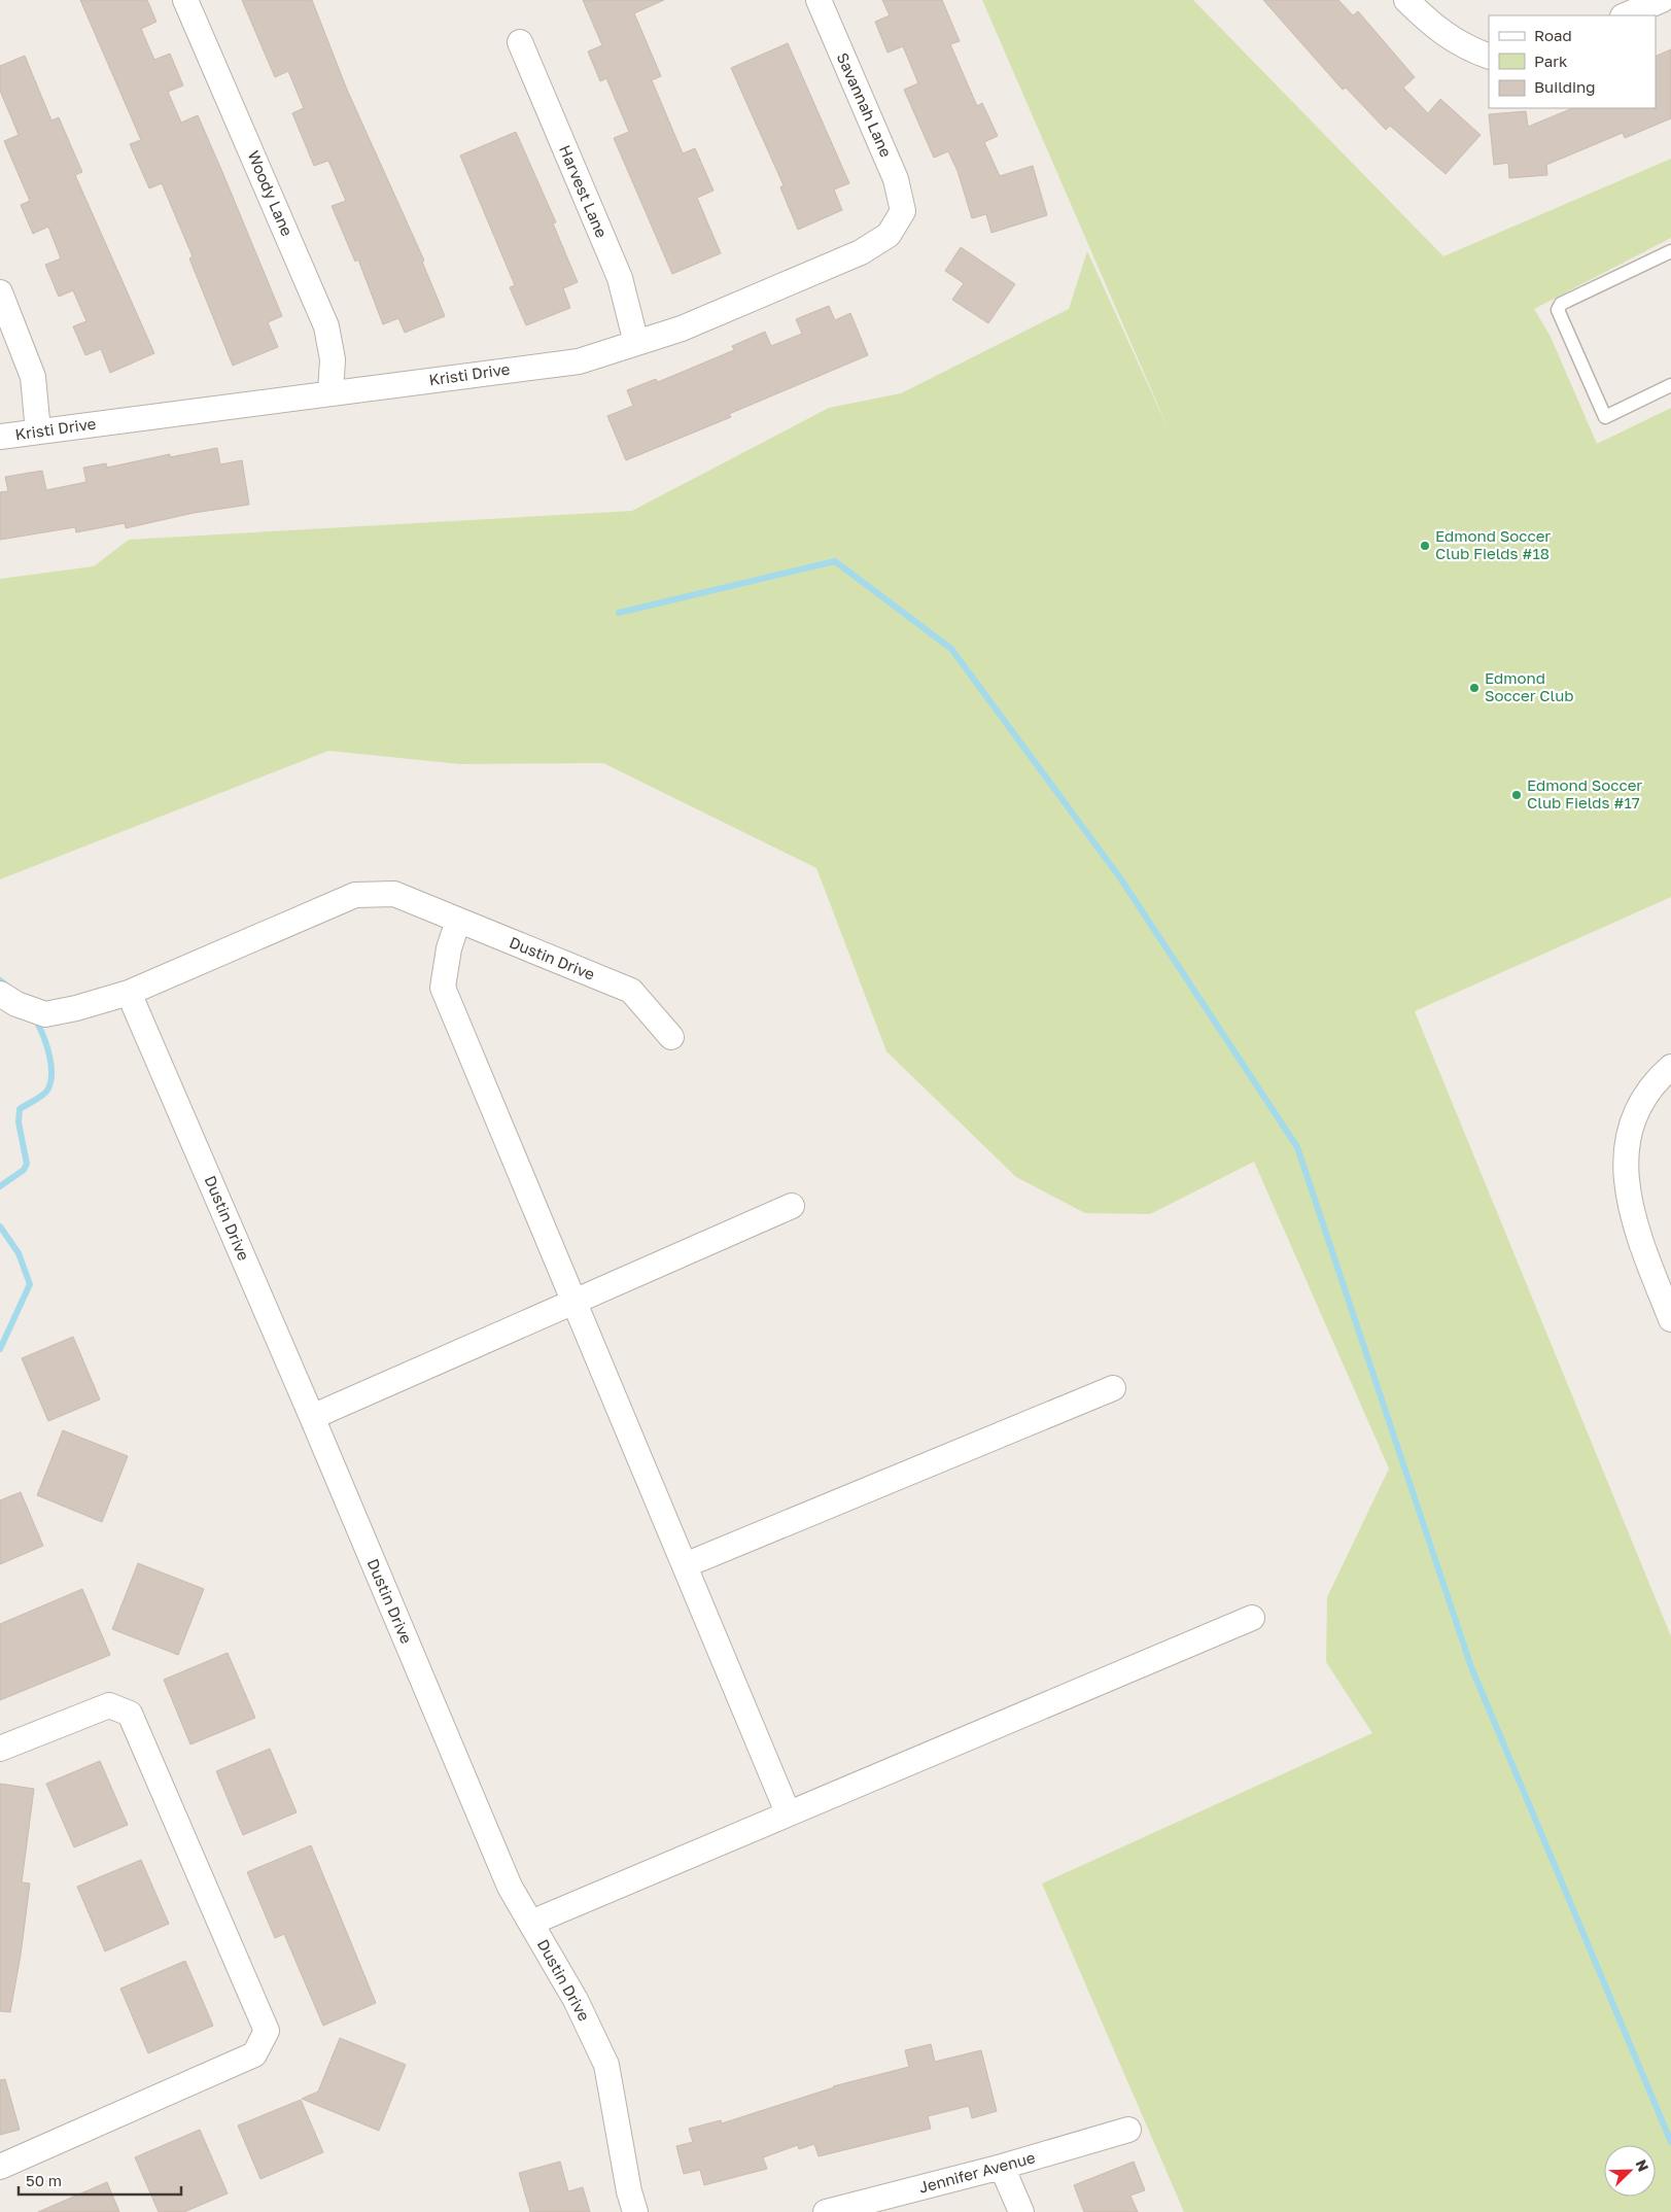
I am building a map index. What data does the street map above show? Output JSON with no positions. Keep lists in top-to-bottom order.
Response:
{
  "streets": {
    "street": [
      "Savannah Lane",
      "Harvest Lane",
      "Woody Lane",
      "Kristi Drive",
      "Dustin Drive",
      "Jennifer Avenue"
    ]
  },
  "crossings": [
    ["Savannah Lane", "Kristi Drive"],
    ["Harvest Lane", "Kristi Drive"],
    ["Woody Lane", "Kristi Drive"]
  ],
  "places": ["Edmond Soccer Club Fields #18", "Edmond Soccer Club", "Edmond Soccer Club Fields #17"],
  "legend": ["Road", "Park", "Building"],
  "scale_bar": "50 m",
  "north": "top right"
}
